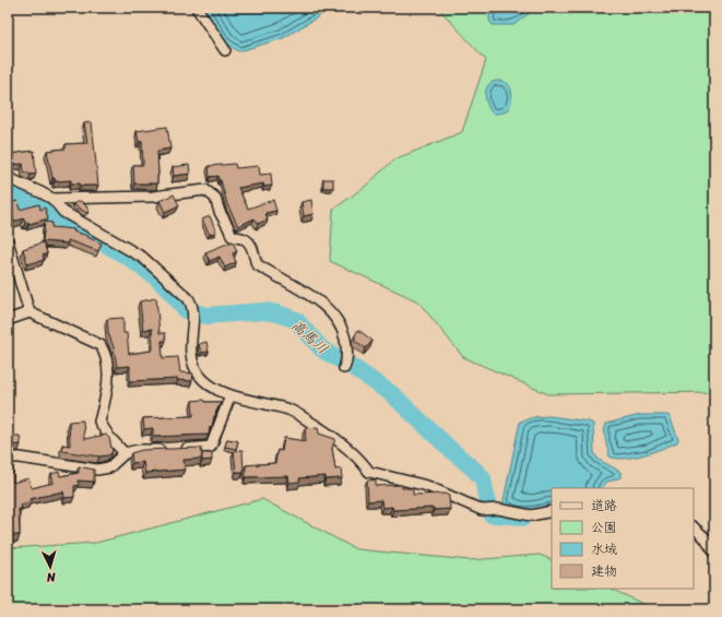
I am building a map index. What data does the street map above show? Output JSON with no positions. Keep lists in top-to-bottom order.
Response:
{
  "water": ["高馬川"],
  "legend": [
    "道路",
    "公園",
    "水域",
    "建物"
  ],
  "north": "bottom"
}
